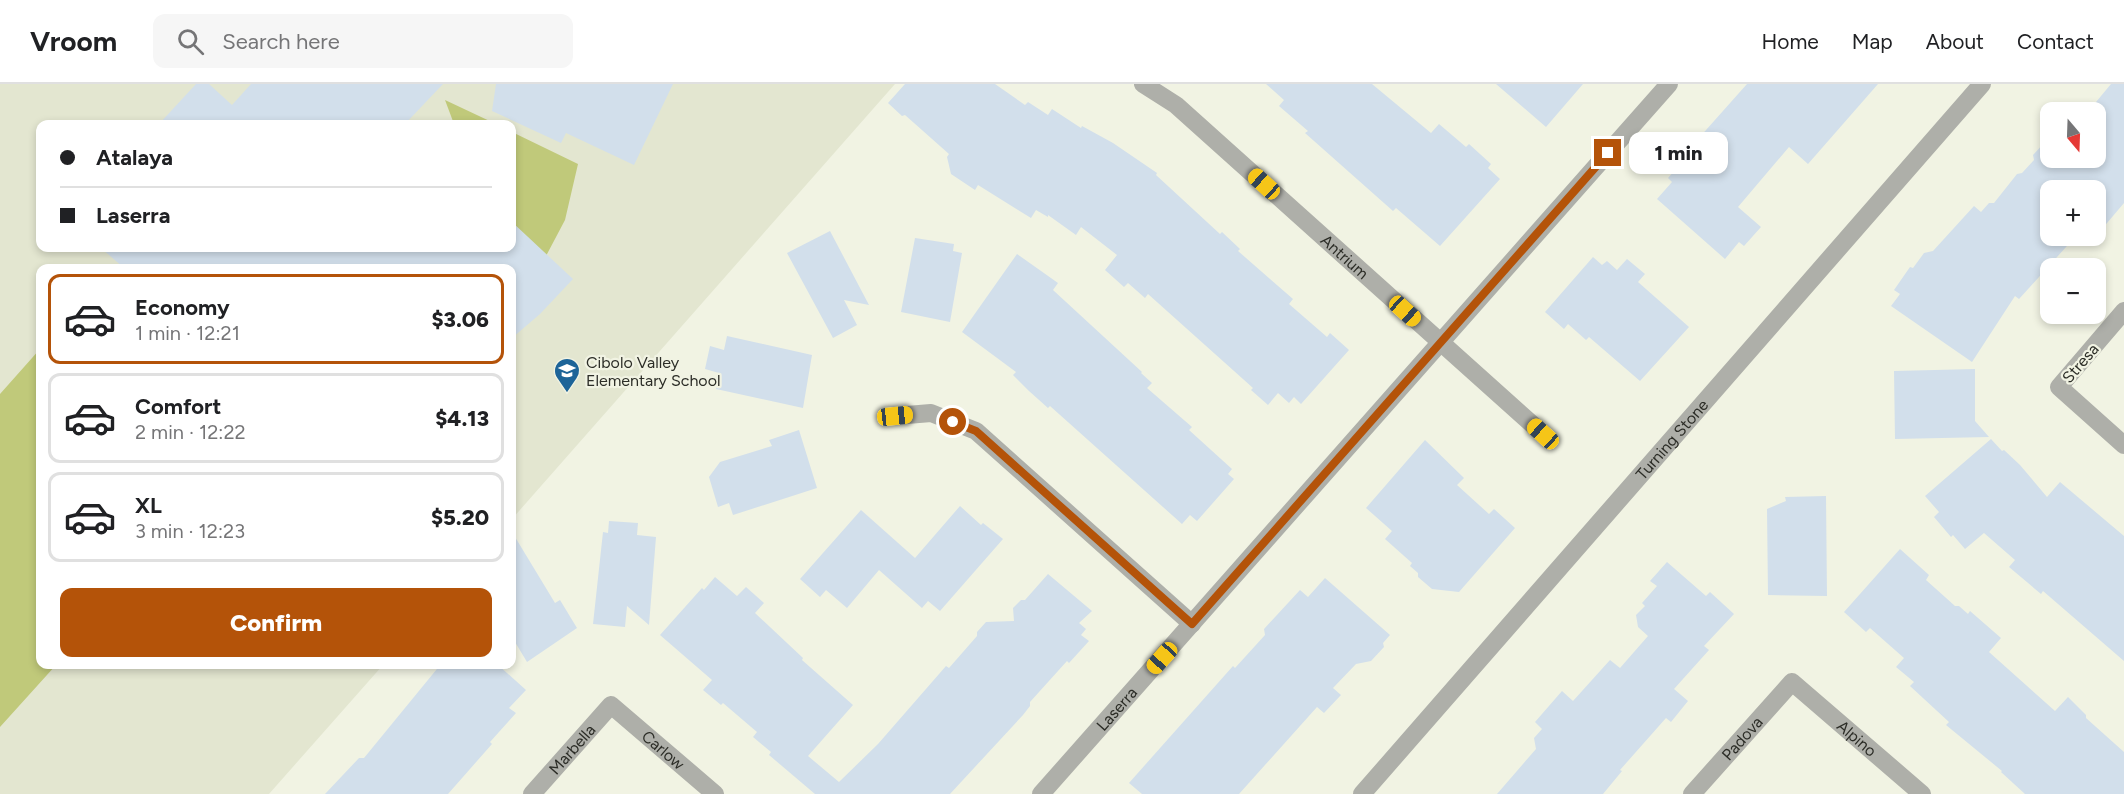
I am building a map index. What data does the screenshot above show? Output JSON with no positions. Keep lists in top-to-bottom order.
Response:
{
  "streets": {
    "street": [
      "Antrium",
      "Stresa",
      "Turning Stone",
      "Laserra",
      "Padova",
      "Alpino",
      "Marbella",
      "Carlow"
    ]
  },
  "crossings": [
    ["Antrium", "Laserra"],
    ["Padova", "Alpino"],
    ["Marbella", "Carlow"]
  ],
  "places": {
    "school or university": ["Cibolo Valley Elementary School"]
  },
  "north": "bottom",
  "page": {
    "header": "Vroom",
    "search": "Search here",
    "nav": [
      "Home",
      "Map",
      "About",
      "Contact"
    ],
    "map_buttons": ["+", "−"],
    "banner": ["Atalaya", "Laserra"],
    "bubble": "1 min",
    "list": [
      {
        "name": "Economy",
        "note": "1 min · 12:21",
        "value": "$3.06"
      },
      {
        "name": "Comfort",
        "note": "2 min · 12:22",
        "value": "$4.13"
      },
      {
        "name": "XL",
        "note": "3 min · 12:23",
        "value": "$5.20"
      }
    ],
    "buttons": "Confirm"
  }
}
